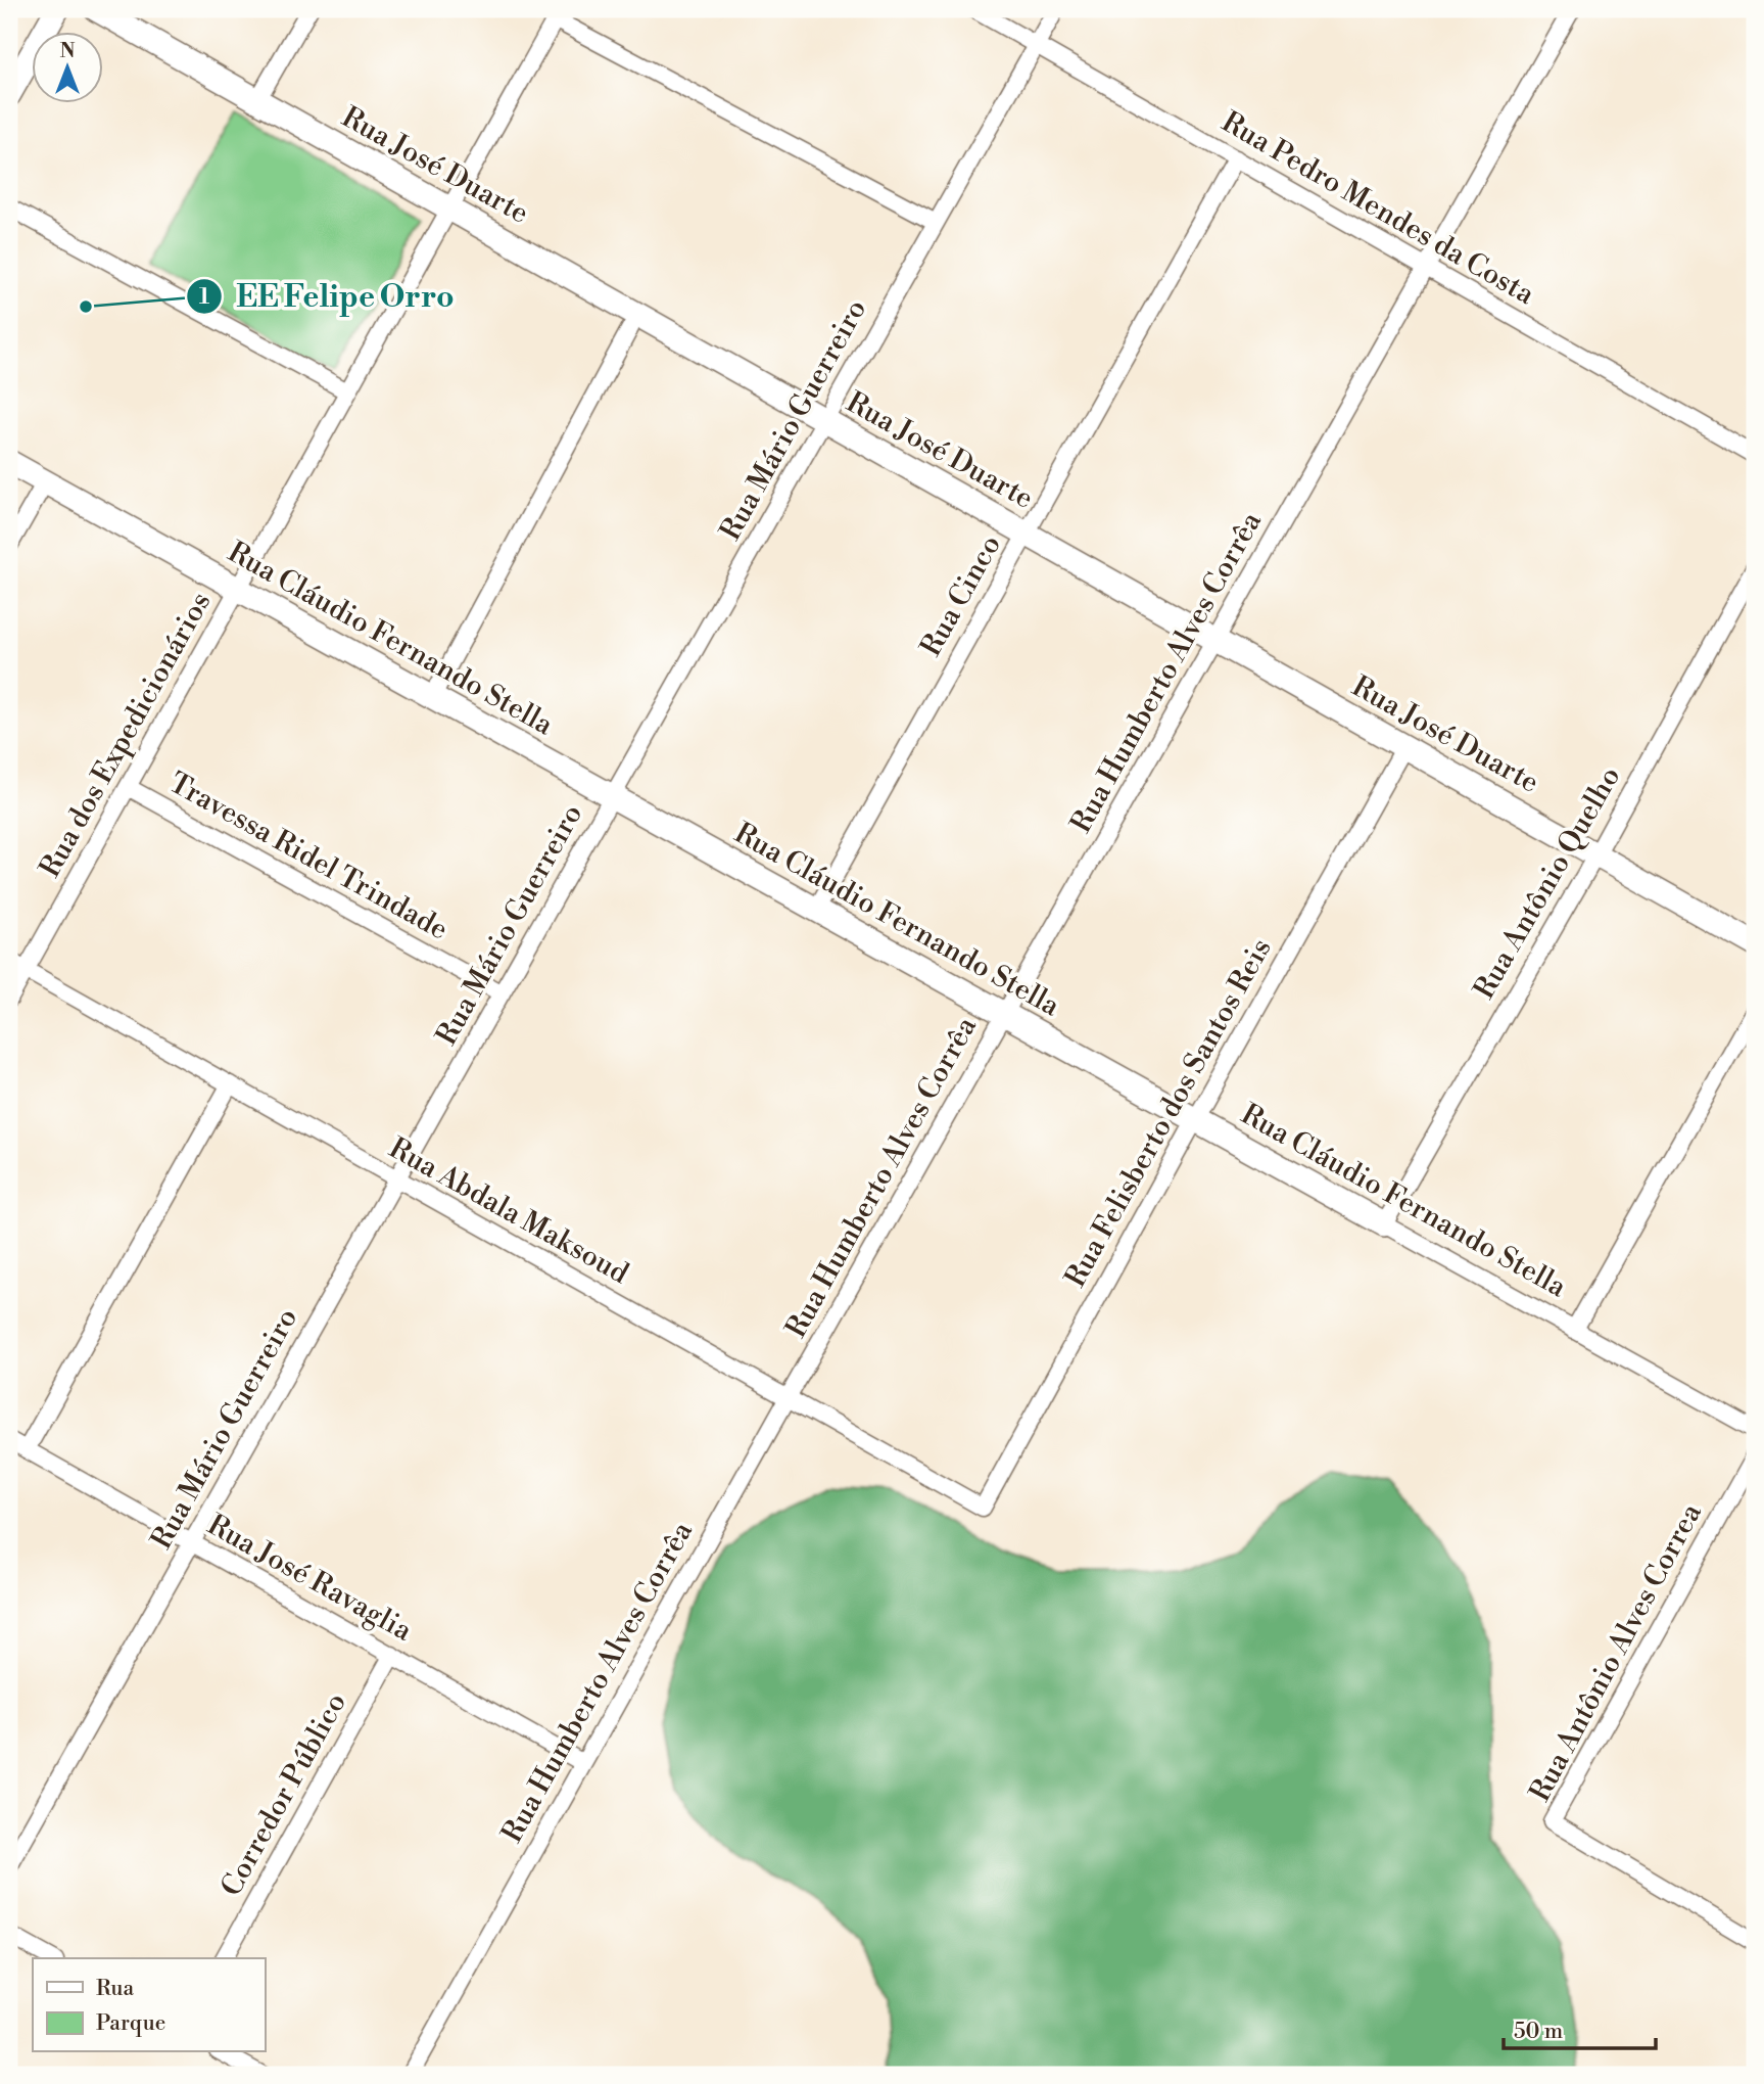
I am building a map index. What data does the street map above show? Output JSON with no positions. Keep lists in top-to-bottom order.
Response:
{
  "streets": {
    "street": [
      "Rua José Duarte",
      "Rua Pedro Mendes da Costa",
      "Rua Mário Guerreiro",
      "Rua Cinco",
      "Rua Cláudio Fernando Stella",
      "Rua Humberto Alves Corrêa",
      "Rua dos Expedicionários",
      "Travessa Ridel Trindade",
      "Rua Antônio Quelho",
      "Rua Felisberto dos Santos Reis",
      "Rua Abdala Maksoud",
      "Rua José Ravaglia",
      "Rua Antônio Alves Correa",
      "Corredor Público"
    ]
  },
  "crossings": [
    ["Rua José Duarte", "Rua Mário Guerreiro"],
    ["Rua José Duarte", "Rua Cinco"],
    ["Rua José Duarte", "Rua Humberto Alves Corrêa"],
    ["Rua José Duarte", "Rua dos Expedicionários"],
    ["Rua José Duarte", "Rua Antônio Quelho"],
    ["Rua José Duarte", "Rua Felisberto dos Santos Reis"],
    ["Rua Pedro Mendes da Costa", "Rua Mário Guerreiro"],
    ["Rua Pedro Mendes da Costa", "Rua Cinco"],
    ["Rua Pedro Mendes da Costa", "Rua Humberto Alves Corrêa"],
    ["Rua Mário Guerreiro", "Rua Cláudio Fernando Stella"],
    ["Rua Mário Guerreiro", "Travessa Ridel Trindade"],
    ["Rua Mário Guerreiro", "Rua Abdala Maksoud"],
    ["Rua Mário Guerreiro", "Rua José Ravaglia"],
    ["Rua Cinco", "Rua Cláudio Fernando Stella"],
    ["Rua Cláudio Fernando Stella", "Rua Humberto Alves Corrêa"],
    ["Rua Cláudio Fernando Stella", "Rua dos Expedicionários"],
    ["Rua Cláudio Fernando Stella", "Rua Antônio Quelho"],
    ["Rua Cláudio Fernando Stella", "Rua Felisberto dos Santos Reis"],
    ["Rua Humberto Alves Corrêa", "Rua Abdala Maksoud"],
    ["Rua Humberto Alves Corrêa", "Rua José Ravaglia"],
    ["Rua dos Expedicionários", "Travessa Ridel Trindade"],
    ["Rua dos Expedicionários", "Rua Abdala Maksoud"],
    ["Rua Felisberto dos Santos Reis", "Rua Abdala Maksoud"],
    ["Rua José Ravaglia", "Corredor Público"]
  ],
  "places": ["EE Felipe Orro"],
  "legend": ["Rua", "Parque"],
  "scale_bar": "50 m",
  "north": "top"
}
